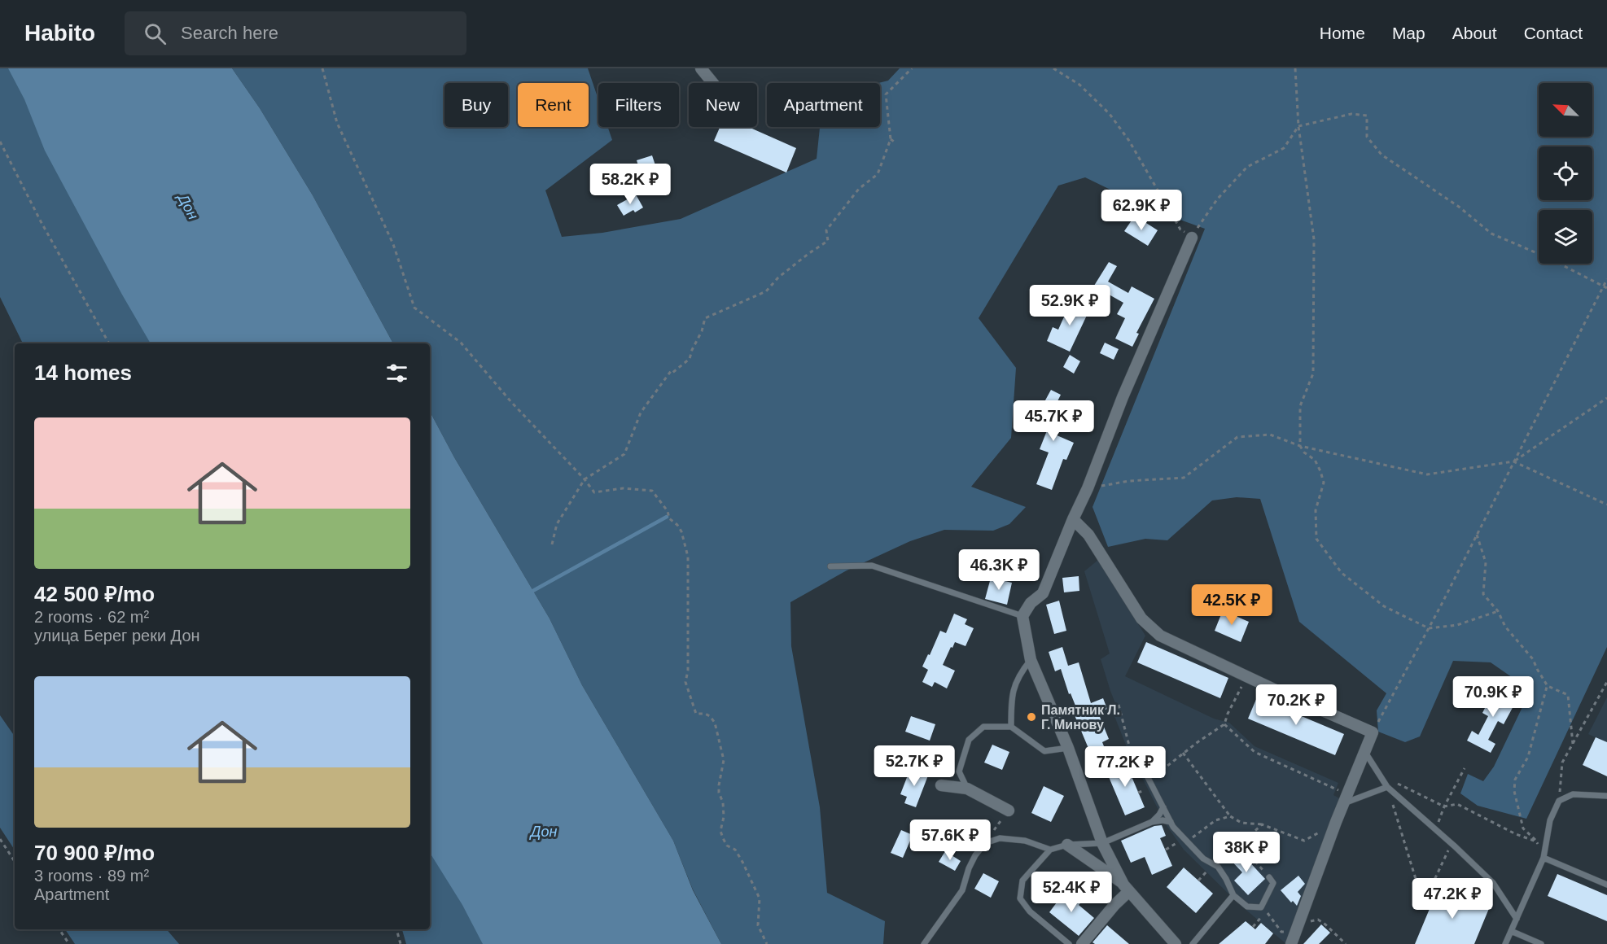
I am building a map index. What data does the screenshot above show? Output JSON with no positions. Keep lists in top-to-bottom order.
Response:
{
  "water": ["Дон"],
  "places": ["Памятник Л. Г. Минову"],
  "north": "top left",
  "page": {
    "header": "Habito",
    "search": "Search here",
    "nav": [
      "Home",
      "Map",
      "About",
      "Contact"
    ],
    "chip": [
      "Buy",
      "Rent",
      "Filters",
      "New",
      "Apartment"
    ],
    "price": [
      "58.2K ₽",
      "62.9K ₽",
      "52.9K ₽",
      "45.7K ₽",
      "46.3K ₽",
      "42.5K ₽",
      "70.9K ₽",
      "70.2K ₽",
      "52.7K ₽",
      "77.2K ₽",
      "57.6K ₽",
      "38K ₽",
      "52.4K ₽",
      "47.2K ₽"
    ],
    "heading": "14 homes",
    "list": [
      {
        "name": "42 500 ₽/mo",
        "note": "2 rooms · 62 m² · улица Берег реки Дон"
      },
      {
        "name": "70 900 ₽/mo",
        "note": "3 rooms · 89 m² · Apartment"
      }
    ]
  }
}
